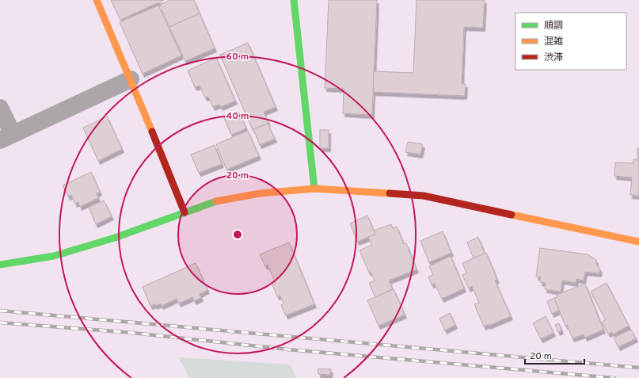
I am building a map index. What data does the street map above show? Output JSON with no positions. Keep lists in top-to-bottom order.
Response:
{
  "legend": ["順調", "混雑", "渋滞"],
  "scale_bar": "20 m",
  "rings": ["60 m", "40 m", "20 m"]
}
